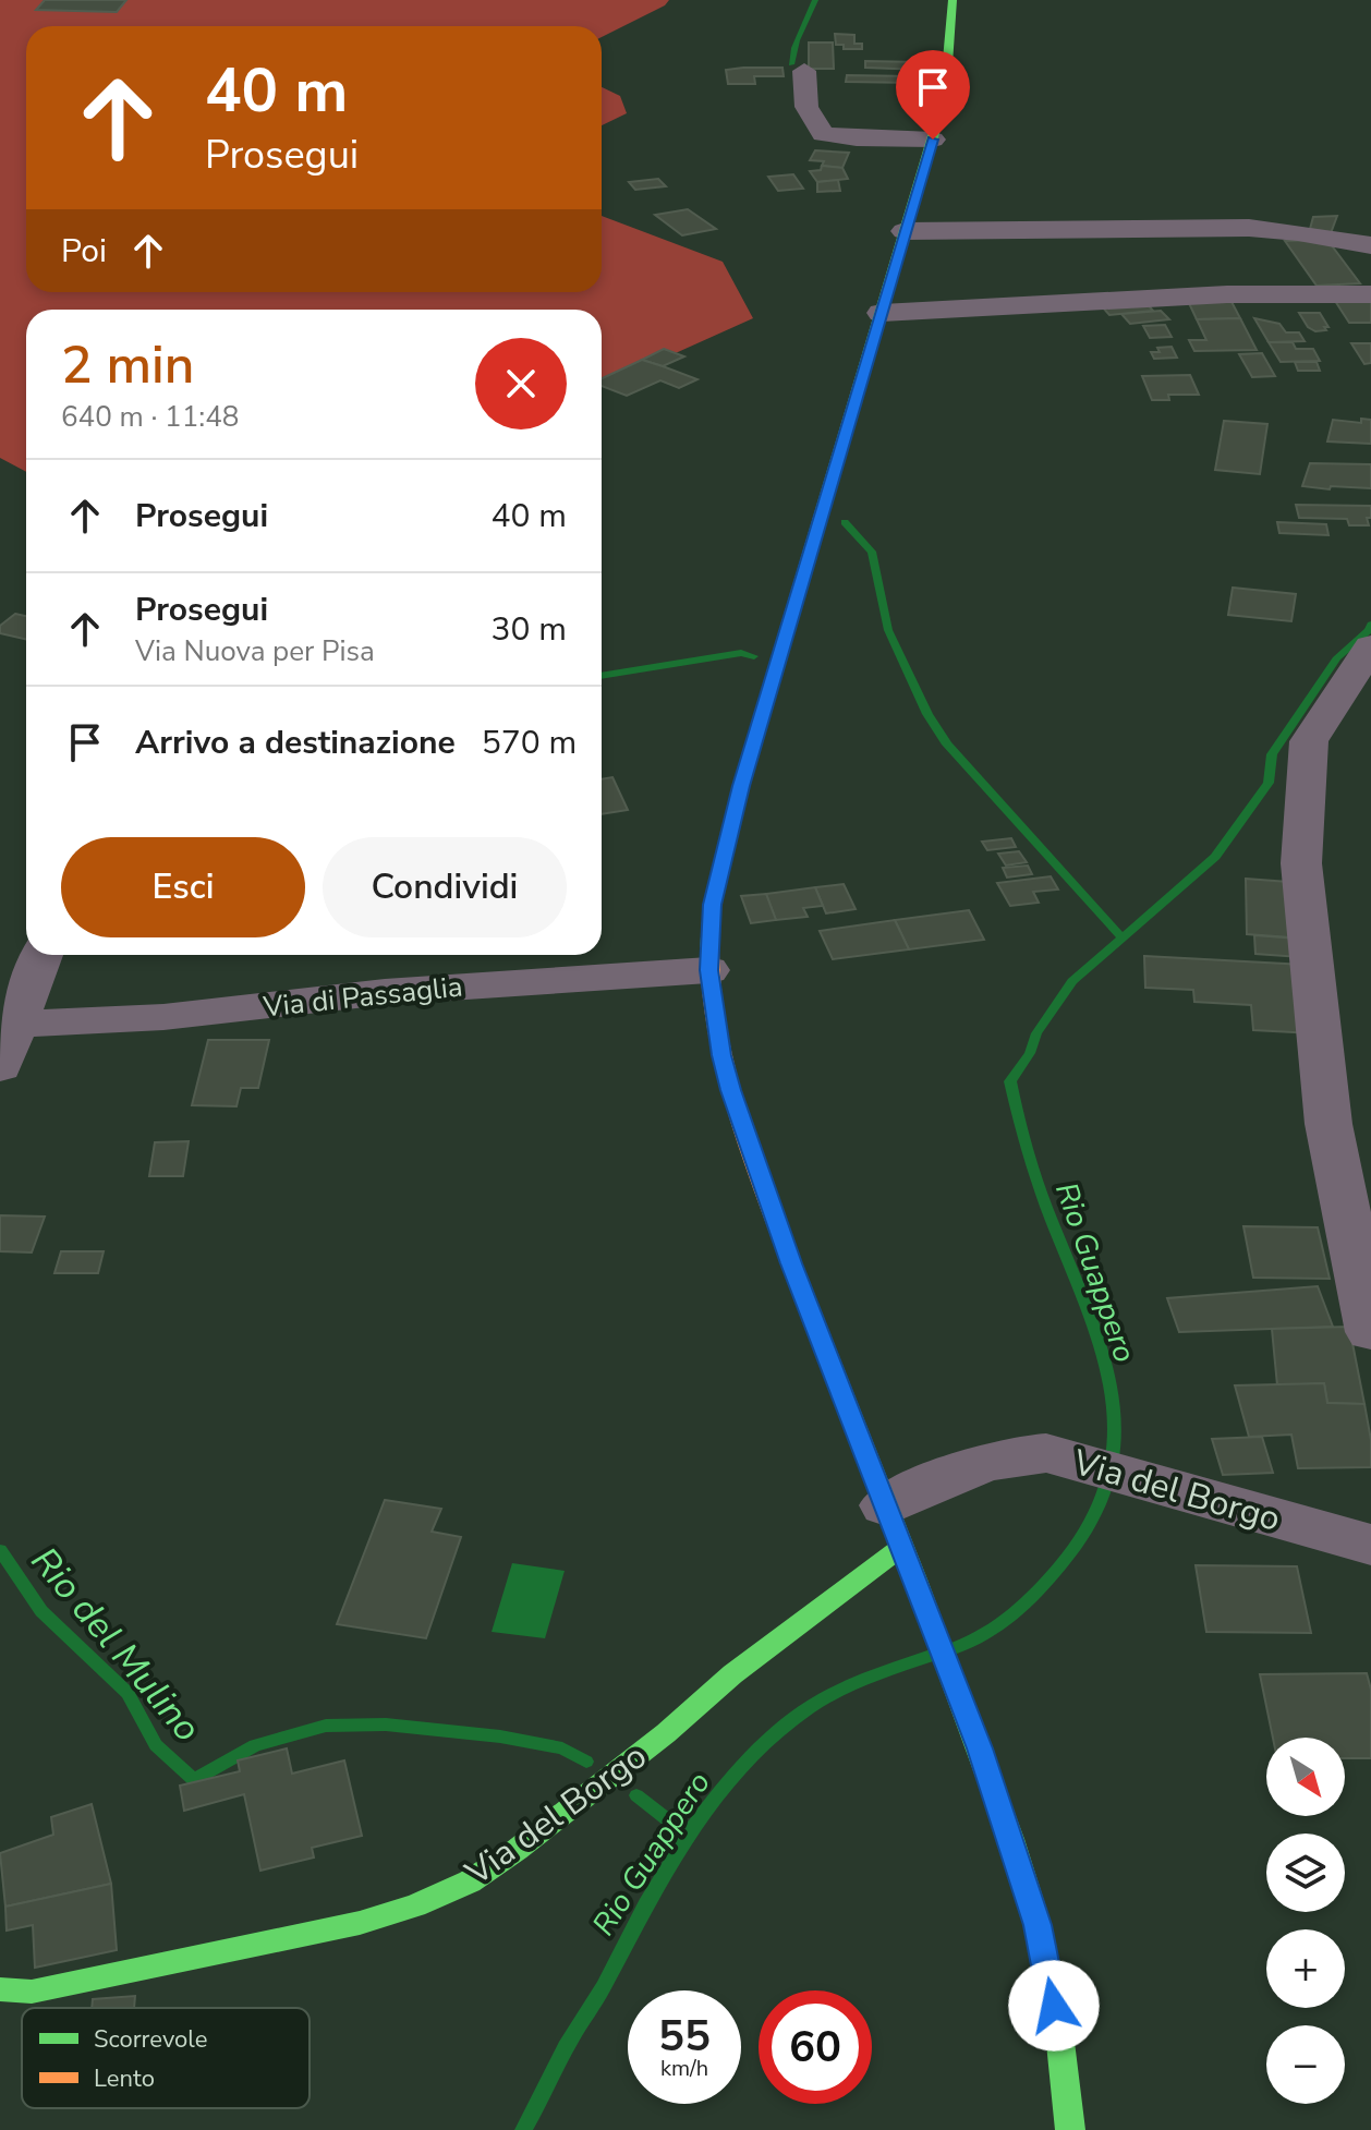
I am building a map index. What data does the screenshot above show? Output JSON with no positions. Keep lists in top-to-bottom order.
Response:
{
  "streets": {
    "main road": ["Via del Borgo"],
    "street": ["Via di Passaglia"]
  },
  "water": ["Rio Guappero", "Rio del Mulino"],
  "legend": ["Scorrevole", "Lento"],
  "north": "bottom right",
  "page": {
    "turn": ["40 m", "Prosegui"],
    "then": "Poi",
    "heading": ["2 min", "640 m · 11:48"],
    "list": [
      {
        "name": "Prosegui",
        "value": "40 m"
      },
      {
        "name": "Prosegui",
        "note": "Via Nuova per Pisa",
        "value": "30 m"
      },
      {
        "name": "Arrivo a destinazione",
        "value": "570 m"
      }
    ],
    "buttons": ["Esci", "Condividi"],
    "map_buttons": ["+", "−"],
    "speed": "55 km/h",
    "limit": "60"
  }
}
